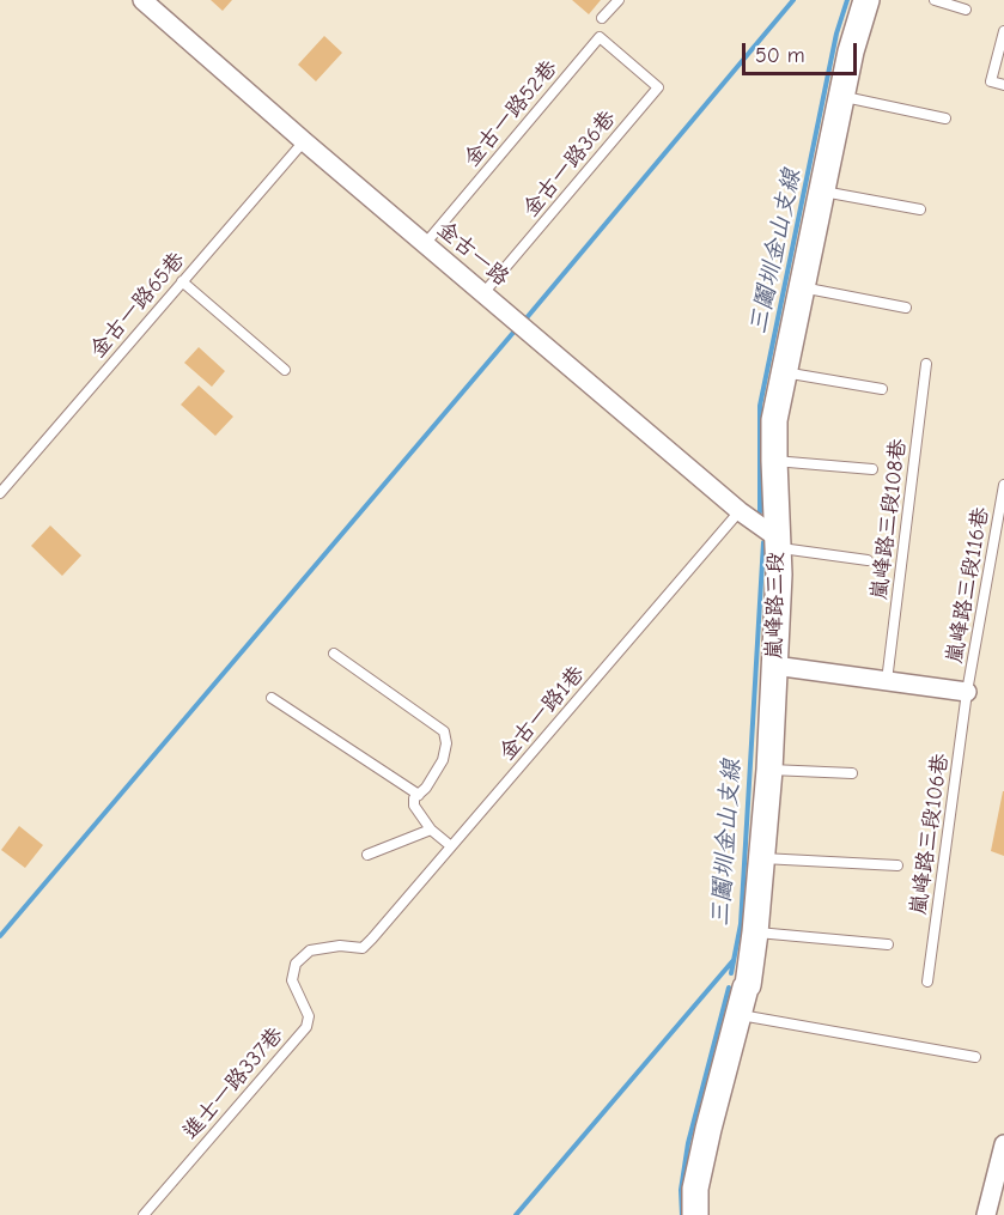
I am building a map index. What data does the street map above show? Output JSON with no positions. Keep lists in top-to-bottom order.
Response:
{
  "streets": {
    "street": ["金古一路", "嵐峰路三段"],
    "lane": [
      "金古一路52巷",
      "金古一路36巷",
      "金古一路65巷",
      "嵐峰路三段108巷",
      "嵐峰路三段116巷",
      "金古一路1巷",
      "嵐峰路三段106巷",
      "進士一路337巷"
    ]
  },
  "crossings": [
    ["金古一路52巷", "金古一路36巷"],
    ["金古一路52巷", "金古一路"],
    ["金古一路36巷", "金古一路"],
    ["金古一路", "金古一路65巷"],
    ["金古一路", "嵐峰路三段"],
    ["金古一路", "金古一路1巷"],
    ["嵐峰路三段116巷", "嵐峰路三段106巷"],
    ["金古一路1巷", "進士一路337巷"]
  ],
  "water": ["三鬮圳金山支線"],
  "scale_bar": "50 m"
}
